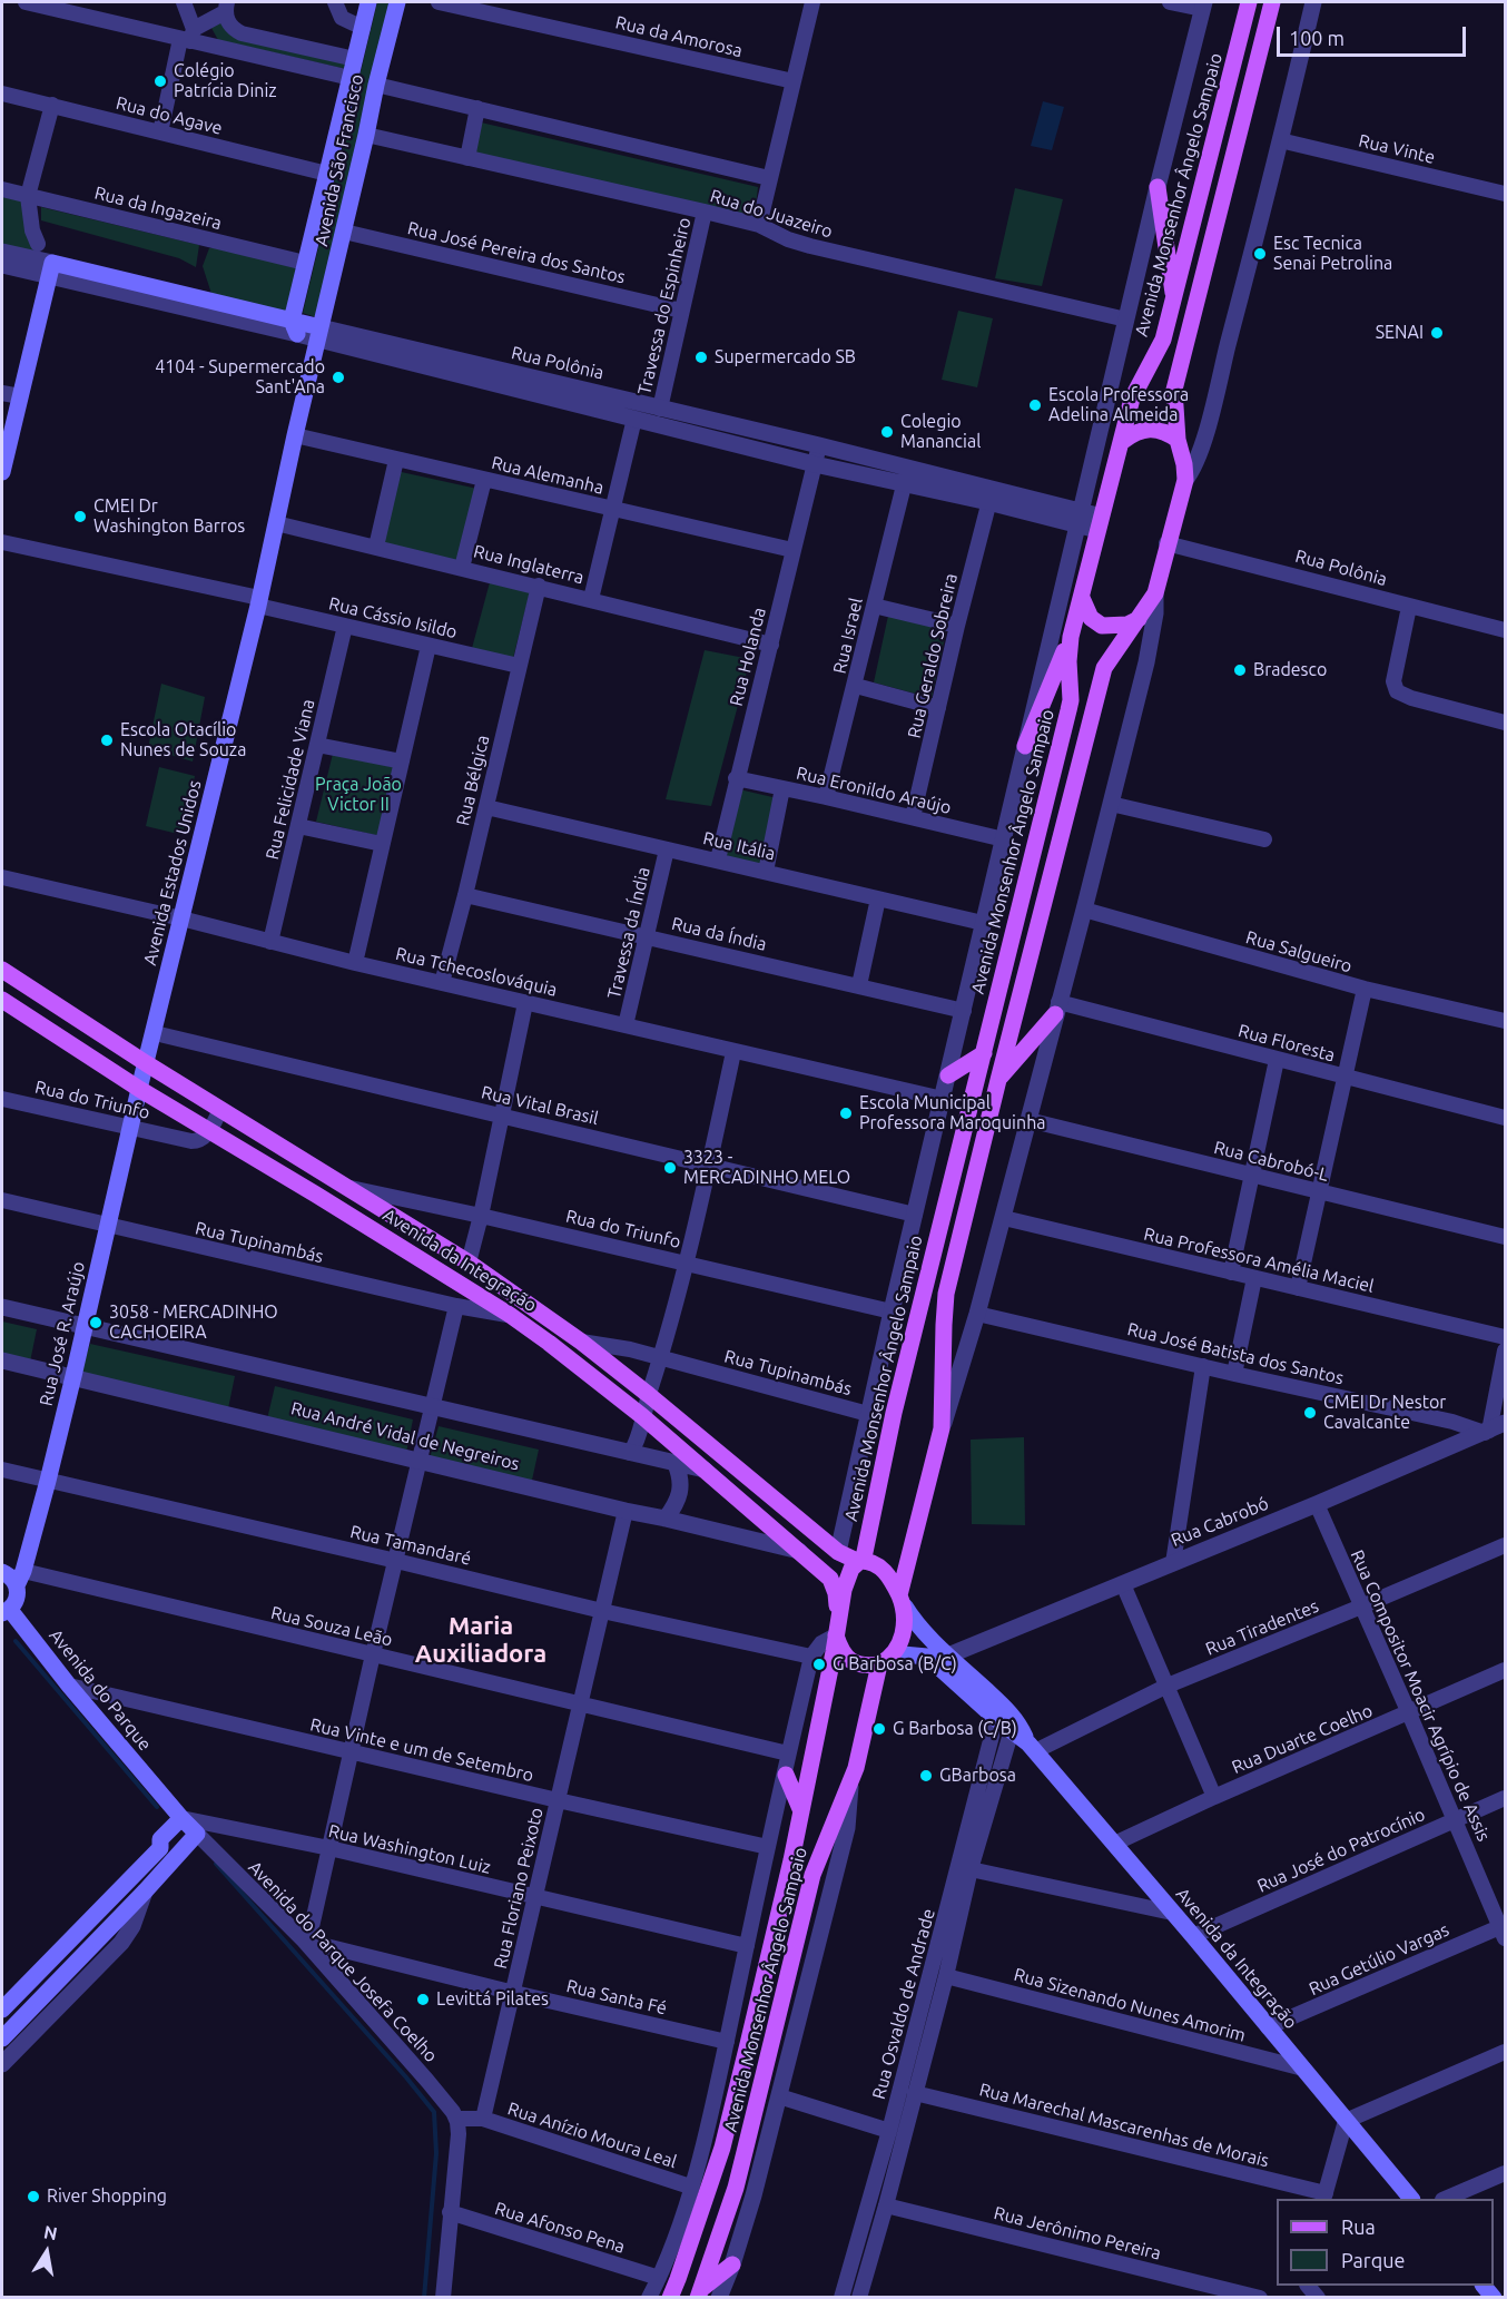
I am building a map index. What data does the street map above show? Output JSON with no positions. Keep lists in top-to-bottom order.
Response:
{
  "streets": {
    "main road": [
      "Avenida São Francisco",
      "Avenida Monsenhor Ângelo Sampaio",
      "Rua Polônia",
      "Avenida Estados Unidos",
      "Avenida da Integração",
      "Rua José R. Araújo",
      "Avenida do Parque"
    ],
    "street": [
      "Rua da Amorosa",
      "Rua do Agave",
      "Rua Vinte",
      "Rua da Ingazeira",
      "Rua do Juazeiro",
      "Rua José Pereira dos Santos",
      "Travessa do Espinheiro",
      "Rua Alemanha",
      "Rua Inglaterra",
      "Rua Cássio Isildo",
      "Rua Israel",
      "Rua Geraldo Sobreira",
      "Rua Holanda",
      "Rua Felicidade Viana",
      "Rua Bélgica",
      "Rua Eronildo Araújo",
      "Rua Itália",
      "Travessa da Índia",
      "Rua da Índia",
      "Rua Salgueiro",
      "Rua Tchecoslováquia",
      "Rua Floresta",
      "Rua do Triunfo",
      "Rua Vital Brasil",
      "Rua Cabrobó-L",
      "Rua Tupinambás",
      "Rua Professora Amélia Maciel",
      "Rua José Batista dos Santos",
      "Rua André Vidal de Negreiros",
      "Rua Cabrobó",
      "Rua Tamandaré",
      "Rua Souza Leão",
      "Rua Tiradentes",
      "Rua Compositor Moacir Agrípio de Assis",
      "Rua Duarte Coelho",
      "Rua Vinte e um de Setembro",
      "Rua Washington Luiz",
      "Rua José do Patrocínio",
      "Rua Floriano Peixoto",
      "Rua Getúlio Vargas",
      "Avenida do Parque Josefa Coelho",
      "Rua Santa Fé",
      "Rua Osvaldo de Andrade",
      "Rua Sizenando Nunes Amorim",
      "Rua Marechal Mascarenhas de Morais",
      "Rua Anízio Moura Leal",
      "Rua Afonso Pena",
      "Rua Jerônimo Pereira"
    ]
  },
  "crossings": [
    ["Rua do Agave", "Avenida São Francisco"],
    ["Rua Vinte", "Avenida Monsenhor Ângelo Sampaio"],
    ["Avenida São Francisco", "Rua da Ingazeira"],
    ["Avenida São Francisco", "Rua do Juazeiro"],
    ["Avenida São Francisco", "Rua José Pereira dos Santos"],
    ["Avenida São Francisco", "Rua Polônia"],
    ["Avenida São Francisco", "Avenida Estados Unidos"],
    ["Avenida Monsenhor Ângelo Sampaio", "Rua do Juazeiro"],
    ["Avenida Monsenhor Ângelo Sampaio", "Rua Polônia"],
    ["Avenida Monsenhor Ângelo Sampaio", "Rua Eronildo Araújo"],
    ["Avenida Monsenhor Ângelo Sampaio", "Rua Itália"],
    ["Avenida Monsenhor Ângelo Sampaio", "Rua da Índia"],
    ["Avenida Monsenhor Ângelo Sampaio", "Rua Salgueiro"],
    ["Avenida Monsenhor Ângelo Sampaio", "Rua Tchecoslováquia"],
    ["Avenida Monsenhor Ângelo Sampaio", "Rua Floresta"],
    ["Avenida Monsenhor Ângelo Sampaio", "Rua do Triunfo"],
    ["Avenida Monsenhor Ângelo Sampaio", "Rua Vital Brasil"],
    ["Avenida Monsenhor Ângelo Sampaio", "Rua Cabrobó-L"],
    ["Avenida Monsenhor Ângelo Sampaio", "Rua Tupinambás"],
    ["Avenida Monsenhor Ângelo Sampaio", "Avenida da Integração"],
    ["Avenida Monsenhor Ângelo Sampaio", "Rua Professora Amélia Maciel"],
    ["Avenida Monsenhor Ângelo Sampaio", "Rua José Batista dos Santos"],
    ["Avenida Monsenhor Ângelo Sampaio", "Rua Tamandaré"],
    ["Avenida Monsenhor Ângelo Sampaio", "Rua Souza Leão"],
    ["Avenida Monsenhor Ângelo Sampaio", "Rua Vinte e um de Setembro"],
    ["Avenida Monsenhor Ângelo Sampaio", "Rua Washington Luiz"],
    ["Avenida Monsenhor Ângelo Sampaio", "Rua Santa Fé"],
    ["Avenida Monsenhor Ângelo Sampaio", "Rua Anízio Moura Leal"],
    ["Avenida Monsenhor Ângelo Sampaio", "Rua Afonso Pena"],
    ["Rua do Juazeiro", "Travessa do Espinheiro"],
    ["Rua José Pereira dos Santos", "Travessa do Espinheiro"],
    ["Travessa do Espinheiro", "Rua Polônia"],
    ["Rua Polônia", "Rua Israel"],
    ["Rua Polônia", "Rua Geraldo Sobreira"],
    ["Rua Polônia", "Rua Holanda"],
    ["Rua Polônia", "Avenida Estados Unidos"],
    ["Rua Alemanha", "Rua Holanda"],
    ["Rua Alemanha", "Avenida Estados Unidos"],
    ["Rua Inglaterra", "Rua Holanda"],
    ["Rua Inglaterra", "Rua Bélgica"],
    ["Rua Inglaterra", "Avenida Estados Unidos"],
    ["Rua Cássio Isildo", "Rua Felicidade Viana"],
    ["Rua Cássio Isildo", "Rua Bélgica"],
    ["Rua Cássio Isildo", "Avenida Estados Unidos"],
    ["Rua Israel", "Rua Eronildo Araújo"],
    ["Rua Geraldo Sobreira", "Rua Eronildo Araújo"],
    ["Rua Holanda", "Rua Eronildo Araújo"],
    ["Rua Holanda", "Rua Itália"],
    ["Rua Felicidade Viana", "Rua Tchecoslováquia"],
    ["Rua Bélgica", "Rua Itália"],
    ["Rua Bélgica", "Rua da Índia"],
    ["Rua Bélgica", "Rua Tchecoslováquia"],
    ["Rua Itália", "Travessa da Índia"],
    ["Avenida Estados Unidos", "Rua Tchecoslováquia"],
    ["Avenida Estados Unidos", "Rua Vital Brasil"],
    ["Avenida Estados Unidos", "Avenida da Integração"],
    ["Avenida Estados Unidos", "Rua José R. Araújo"],
    ["Travessa da Índia", "Rua da Índia"],
    ["Travessa da Índia", "Rua Tchecoslováquia"],
    ["Rua do Triunfo", "Avenida da Integração"],
    ["Rua do Triunfo", "Rua José R. Araújo"],
    ["Rua Tupinambás", "Avenida da Integração"],
    ["Rua Tupinambás", "Rua José R. Araújo"],
    ["Avenida da Integração", "Rua José R. Araújo"],
    ["Avenida da Integração", "Rua André Vidal de Negreiros"],
    ["Avenida da Integração", "Rua Tiradentes"],
    ["Avenida da Integração", "Rua Duarte Coelho"],
    ["Avenida da Integração", "Rua José do Patrocínio"],
    ["Avenida da Integração", "Rua Getúlio Vargas"],
    ["Avenida da Integração", "Rua Sizenando Nunes Amorim"],
    ["Rua José R. Araújo", "Rua André Vidal de Negreiros"],
    ["Rua José R. Araújo", "Rua Tamandaré"],
    ["Rua José R. Araújo", "Rua Souza Leão"],
    ["Rua José R. Araújo", "Avenida do Parque"],
    ["Rua José Batista dos Santos", "Rua Cabrobó"],
    ["Rua André Vidal de Negreiros", "Rua Floriano Peixoto"],
    ["Rua Cabrobó", "Rua Compositor Moacir Agrípio de Assis"],
    ["Rua Tamandaré", "Rua Floriano Peixoto"],
    ["Rua Souza Leão", "Rua Floriano Peixoto"],
    ["Rua Tiradentes", "Rua Compositor Moacir Agrípio de Assis"],
    ["Avenida do Parque", "Rua Vinte e um de Setembro"],
    ["Avenida do Parque", "Rua Washington Luiz"],
    ["Avenida do Parque", "Avenida do Parque Josefa Coelho"],
    ["Rua Compositor Moacir Agrípio de Assis", "Rua Duarte Coelho"],
    ["Rua Compositor Moacir Agrípio de Assis", "Rua José do Patrocínio"],
    ["Rua Compositor Moacir Agrípio de Assis", "Rua Getúlio Vargas"],
    ["Rua Vinte e um de Setembro", "Rua Floriano Peixoto"],
    ["Rua Washington Luiz", "Rua Floriano Peixoto"],
    ["Rua Floriano Peixoto", "Rua Santa Fé"],
    ["Rua Floriano Peixoto", "Rua Anízio Moura Leal"],
    ["Avenida do Parque Josefa Coelho", "Rua Santa Fé"],
    ["Avenida do Parque Josefa Coelho", "Rua Anízio Moura Leal"],
    ["Rua Osvaldo de Andrade", "Rua Sizenando Nunes Amorim"],
    ["Rua Osvaldo de Andrade", "Rua Marechal Mascarenhas de Morais"],
    ["Rua Osvaldo de Andrade", "Rua Jerônimo Pereira"]
  ],
  "districts": ["Maria Auxiliadora"],
  "parks": ["Praça João Victor II"],
  "places": [
    "Colégio Patrícia Diniz",
    "Esc Tecnica Senai Petrolina",
    "SENAI",
    "Supermercado SB",
    "4104 - Supermercado Sant'Ana",
    "Escola Professora Adelina Almeida",
    "Colegio Manancial",
    "CMEI Dr Washington Barros",
    "Bradesco",
    "Escola Otacílio Nunes de Souza",
    "Escola Municipal Professora Maroquinha",
    "3323 - MERCADINHO MELO",
    "3058 - MERCADINHO CACHOEIRA",
    "CMEI Dr Nestor Cavalcante",
    "G Barbosa (B/C)",
    "G Barbosa (C/B)",
    "GBarbosa",
    "Levittá Pilates",
    "River Shopping"
  ],
  "legend": ["Rua", "Parque"],
  "scale_bar": "100 m",
  "north": "top"
}
